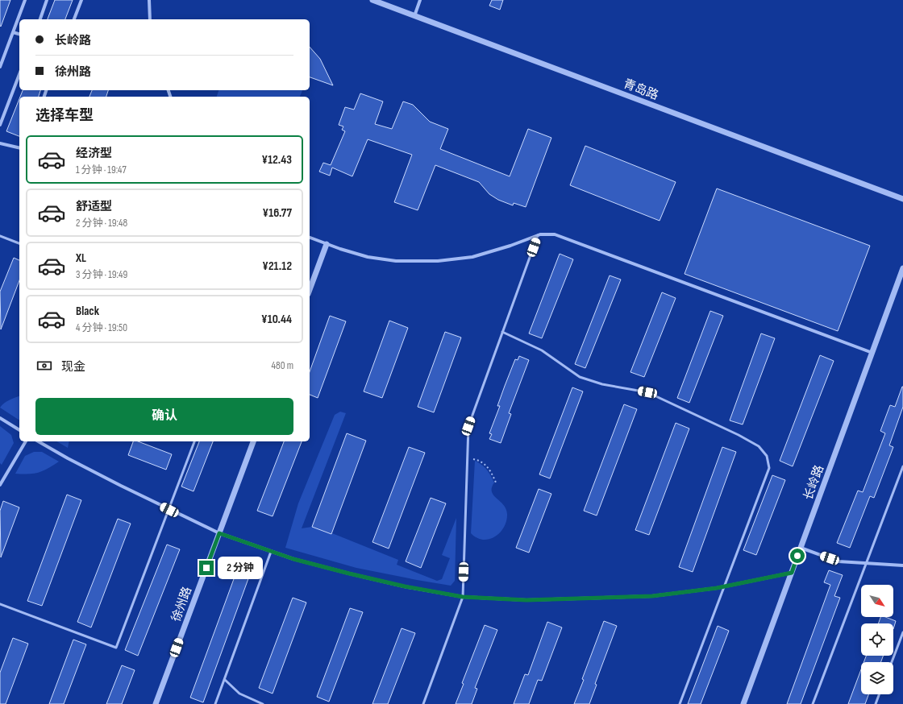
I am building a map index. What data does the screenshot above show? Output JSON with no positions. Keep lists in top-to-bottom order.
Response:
{
  "streets": {
    "street": ["青岛路", "长岭路", "徐州路"]
  },
  "north": "bottom right",
  "page": {
    "banner": ["长岭路", "徐州路"],
    "heading": "选择车型",
    "list": [
      {
        "name": "经济型",
        "note": "1 分钟 · 19:47",
        "value": "¥12.43"
      },
      {
        "name": "舒适型",
        "note": "2 分钟 · 19:48",
        "value": "¥16.77"
      },
      {
        "name": "XL",
        "note": "3 分钟 · 19:49",
        "value": "¥21.12"
      },
      {
        "name": "Black",
        "note": "4 分钟 · 19:50",
        "value": "¥10.44"
      }
    ],
    "pay": ["现金", "480 m"],
    "buttons": "确认",
    "bubble": "2 分钟"
  }
}
